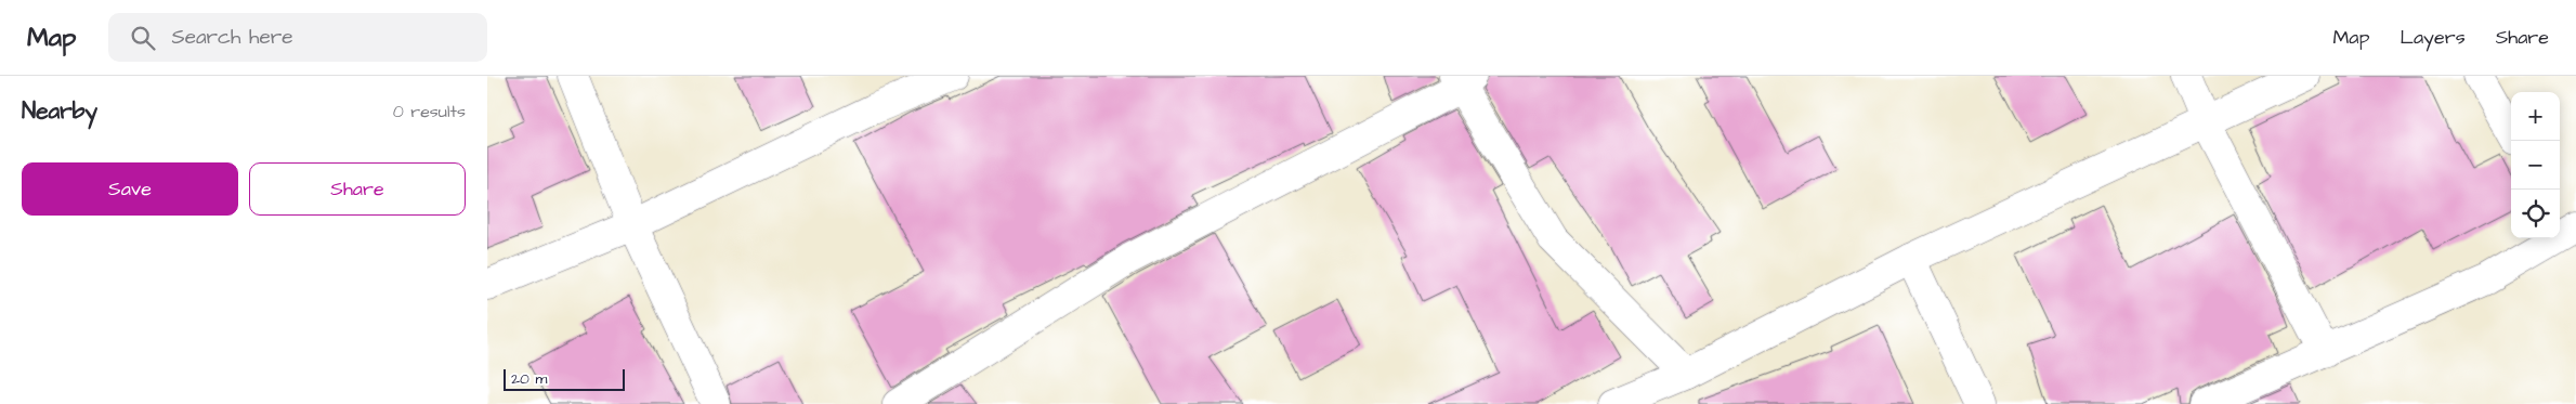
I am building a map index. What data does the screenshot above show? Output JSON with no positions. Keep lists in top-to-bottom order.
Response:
{
  "scale_bar": "20 m",
  "page": {
    "header": "Map",
    "search": "Search here",
    "nav": ["Map", "Layers", "Share"],
    "heading": ["Nearby", "0 results"],
    "map_buttons": ["+", "−"],
    "buttons": ["Save", "Share"],
    "scale": "20 m"
  }
}
